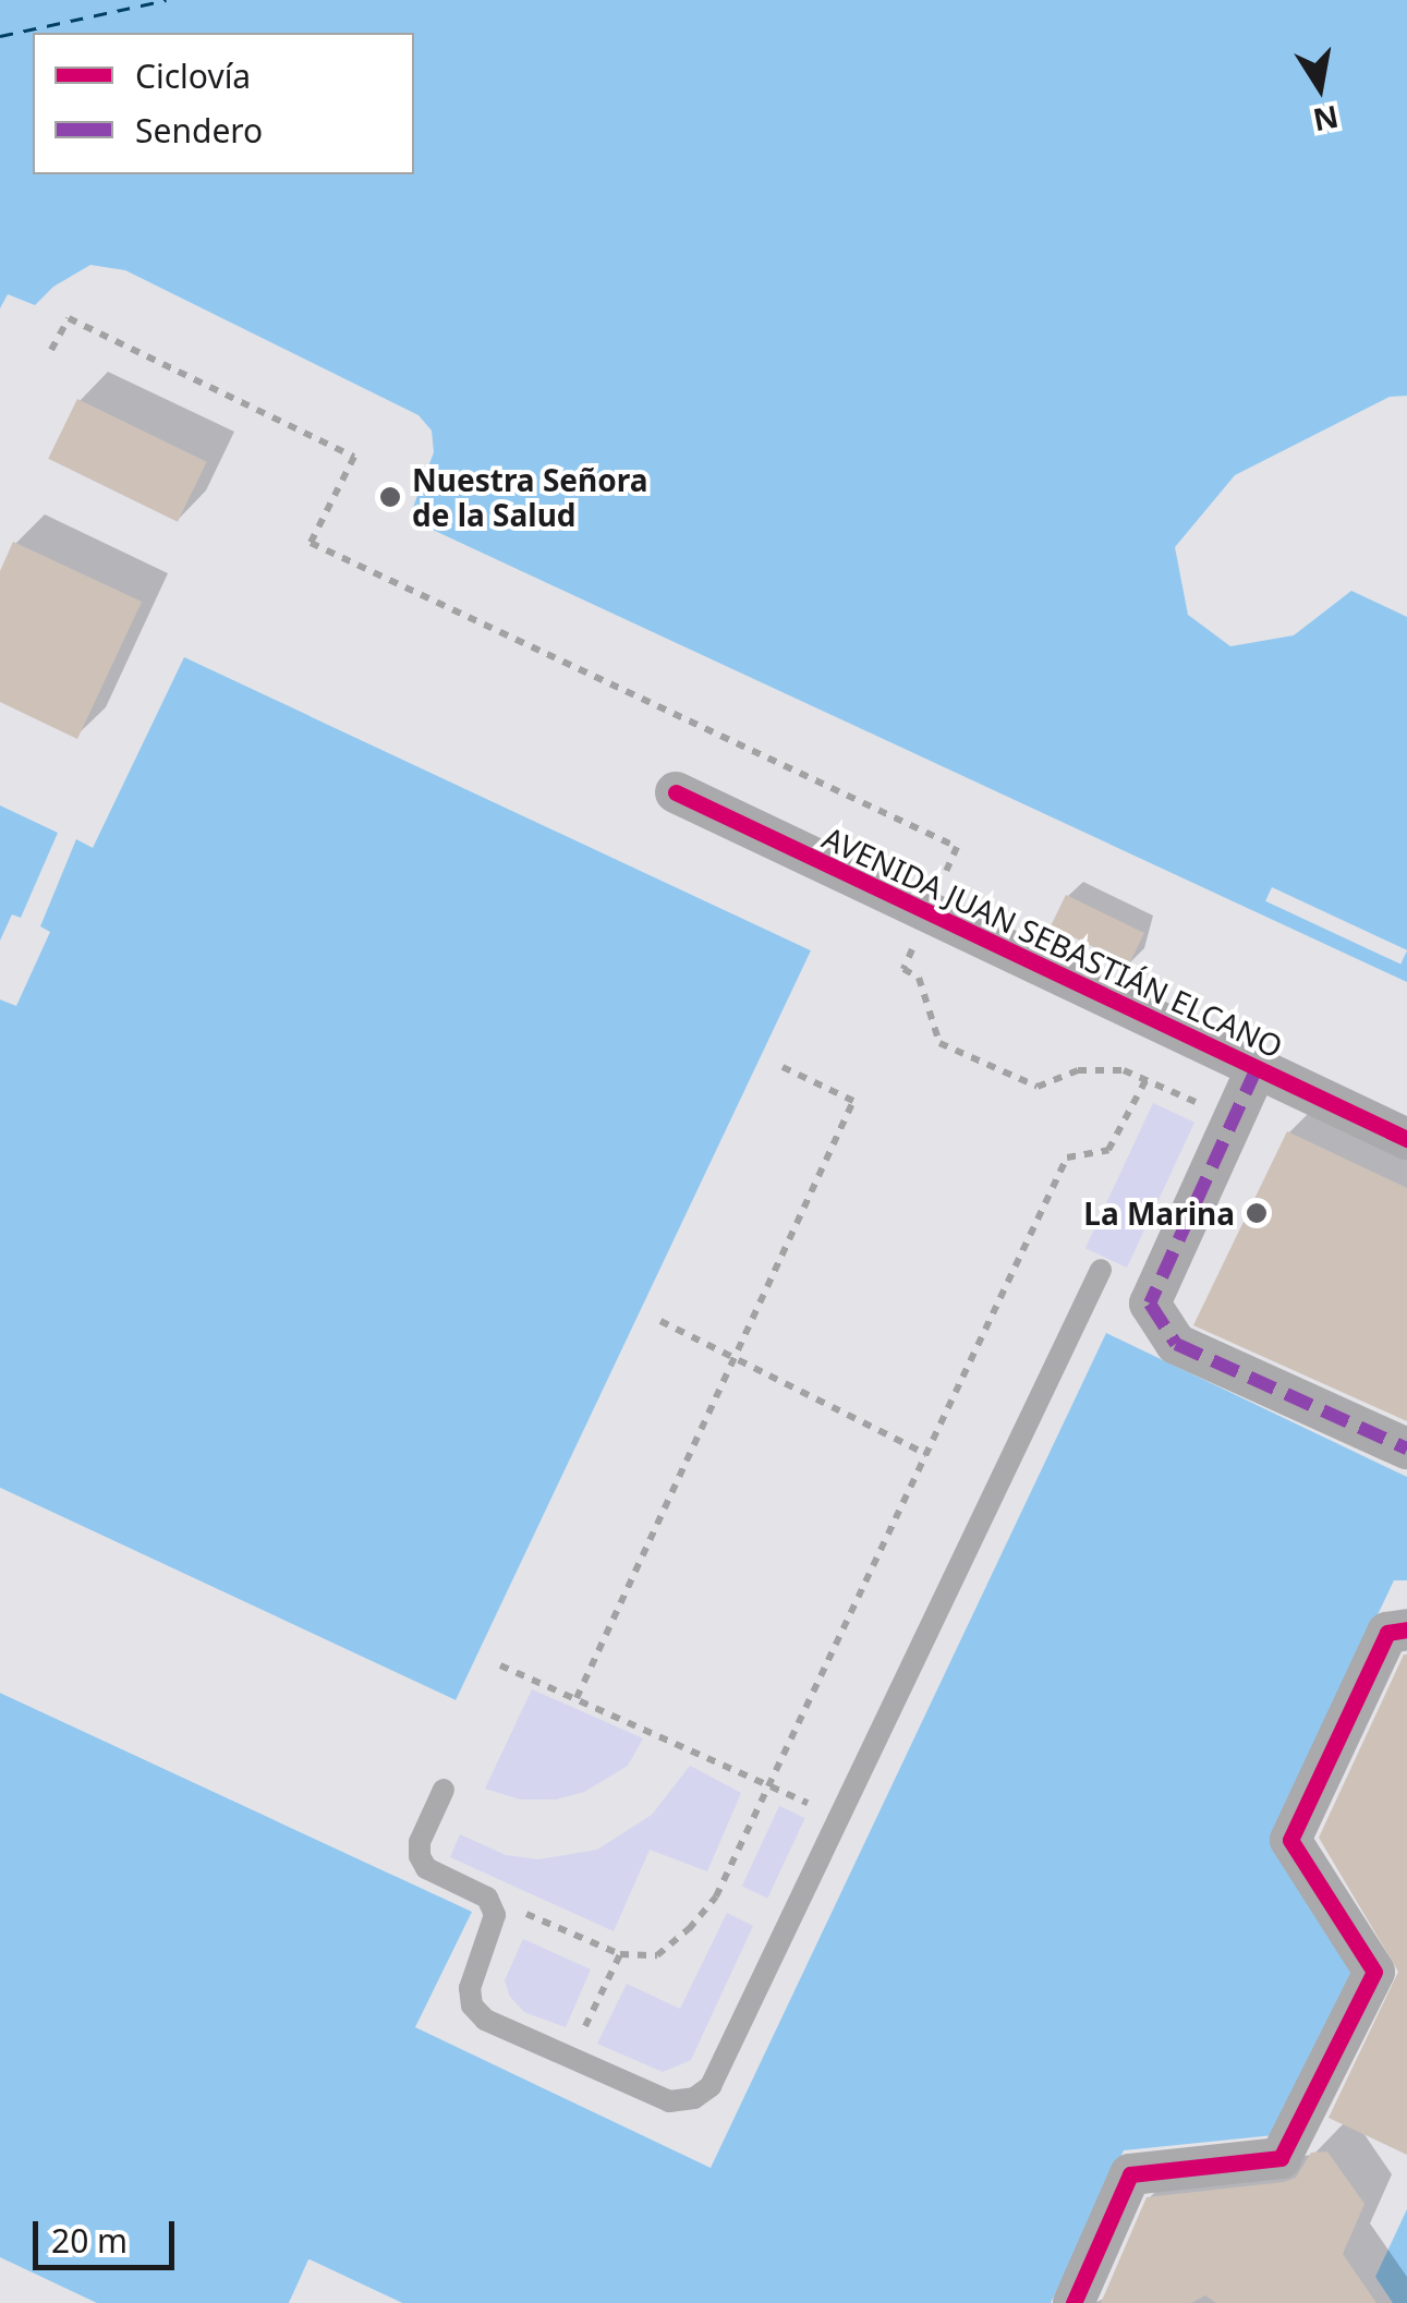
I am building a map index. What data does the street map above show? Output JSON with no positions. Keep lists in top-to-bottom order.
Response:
{
  "streets": {
    "street": ["AVENIDA JUAN SEBASTIÁN ELCANO"]
  },
  "places": ["Nuestra Señora de la Salud", "La Marina"],
  "legend": ["Ciclovía", "Sendero"],
  "scale_bar": "20 m",
  "north": "bottom"
}
